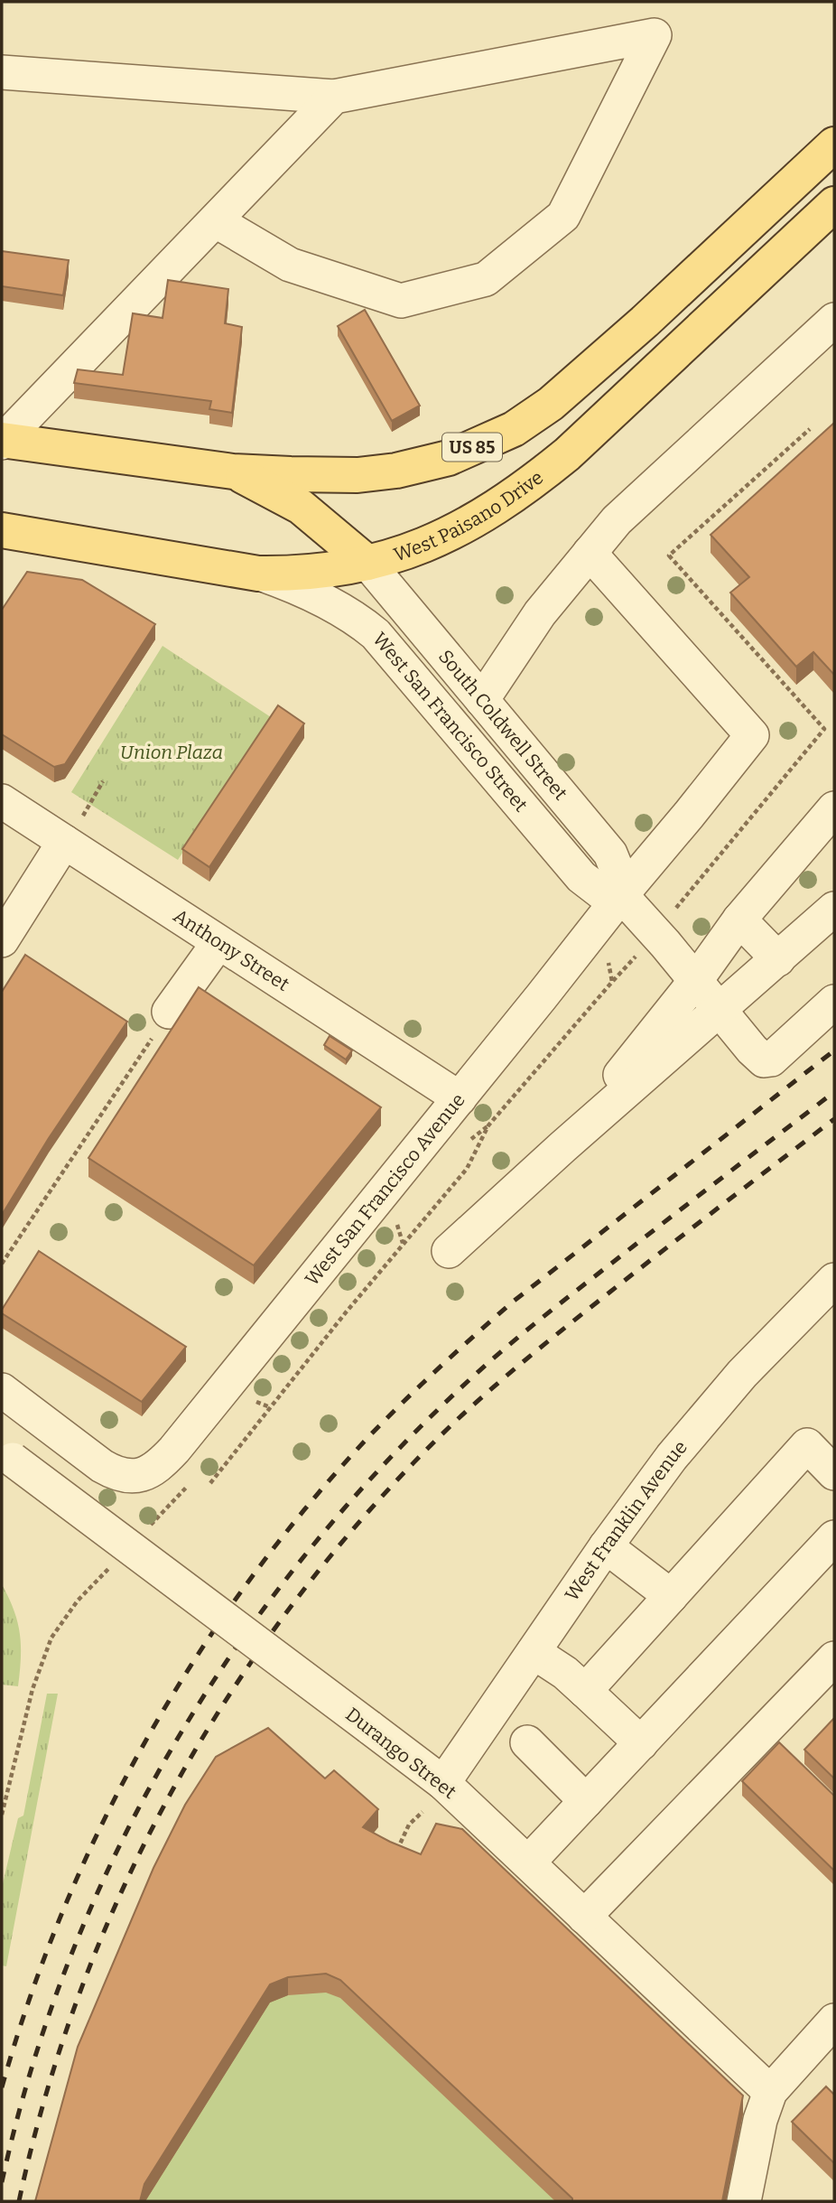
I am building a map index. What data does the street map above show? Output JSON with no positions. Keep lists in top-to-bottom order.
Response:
{
  "streets": {
    "main road": ["US 85", "West Paisano Drive"],
    "street": [
      "West San Francisco Street",
      "South Coldwell Street",
      "Anthony Street",
      "West San Francisco Avenue",
      "West Franklin Avenue",
      "Durango Street"
    ]
  },
  "crossings": [
    ["West Paisano Drive", "West San Francisco Street"],
    ["West Paisano Drive", "South Coldwell Street"],
    ["West San Francisco Street", "South Coldwell Street"],
    ["West San Francisco Street", "West San Francisco Avenue"],
    ["South Coldwell Street", "West San Francisco Avenue"],
    ["Anthony Street", "West San Francisco Avenue"],
    ["West Franklin Avenue", "Durango Street"]
  ],
  "parks": ["Union Plaza"]
}
